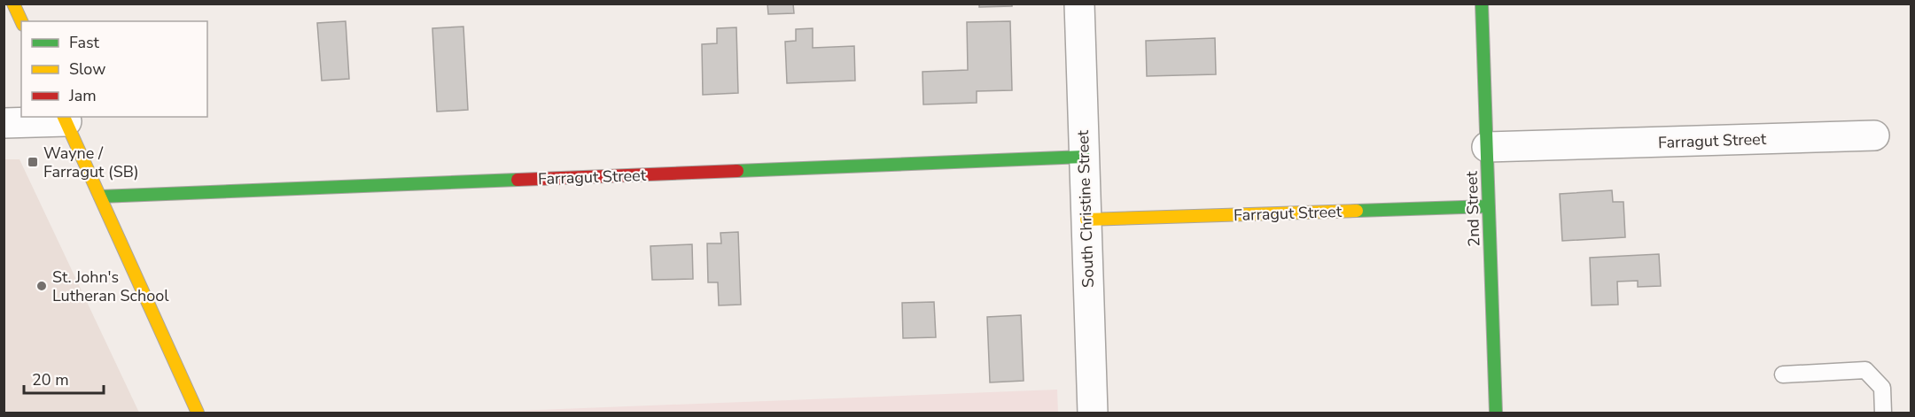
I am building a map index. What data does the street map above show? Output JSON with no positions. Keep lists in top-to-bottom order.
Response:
{
  "streets": {
    "street": ["Farragut Street", "South Christine Street", "2nd Street"]
  },
  "crossings": [
    ["Farragut Street", "South Christine Street"],
    ["Farragut Street", "2nd Street"]
  ],
  "places": {
    "transit": ["Wayne / Farragut (SB)"],
    "other": ["St. John's Lutheran School"]
  },
  "legend": ["Fast", "Slow", "Jam"],
  "scale_bar": "20 m"
}
